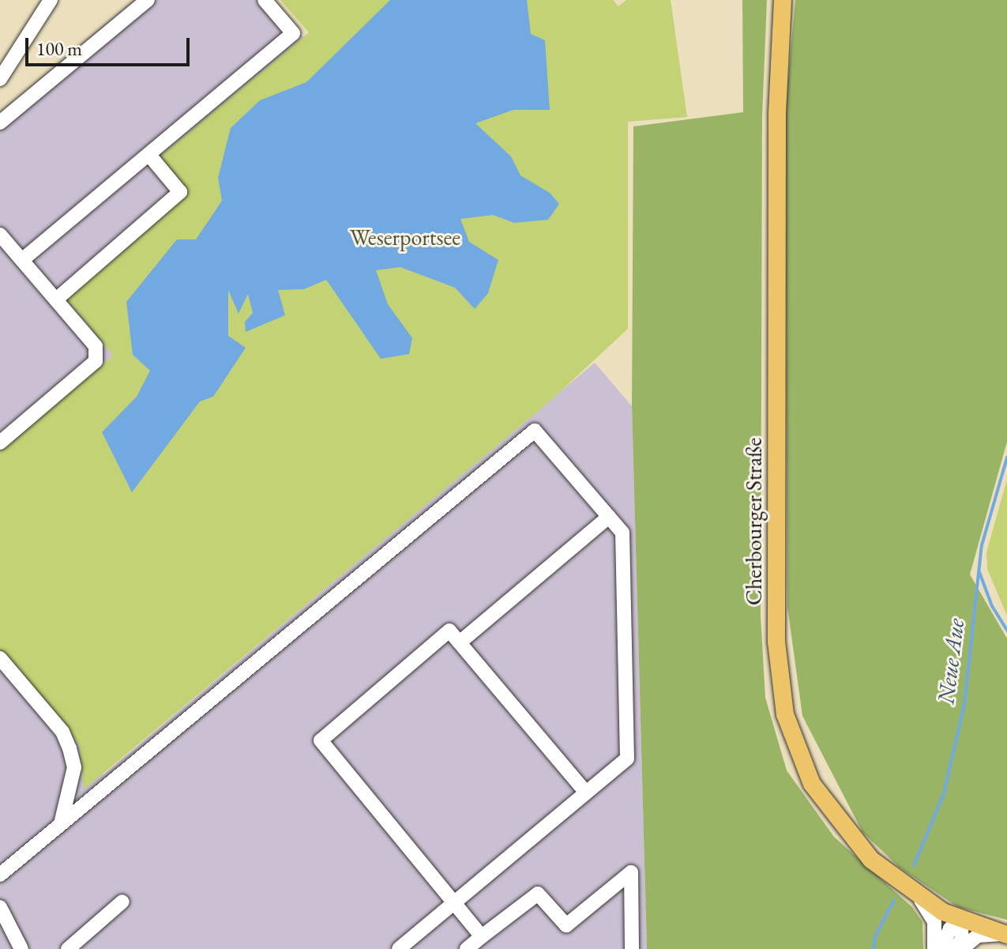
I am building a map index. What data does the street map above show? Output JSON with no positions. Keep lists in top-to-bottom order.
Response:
{
  "streets": {
    "main road": ["Cherbourger Straße"]
  },
  "water": ["Neue Aue"],
  "parks": ["Weserportsee"],
  "scale_bar": "100 m"
}
